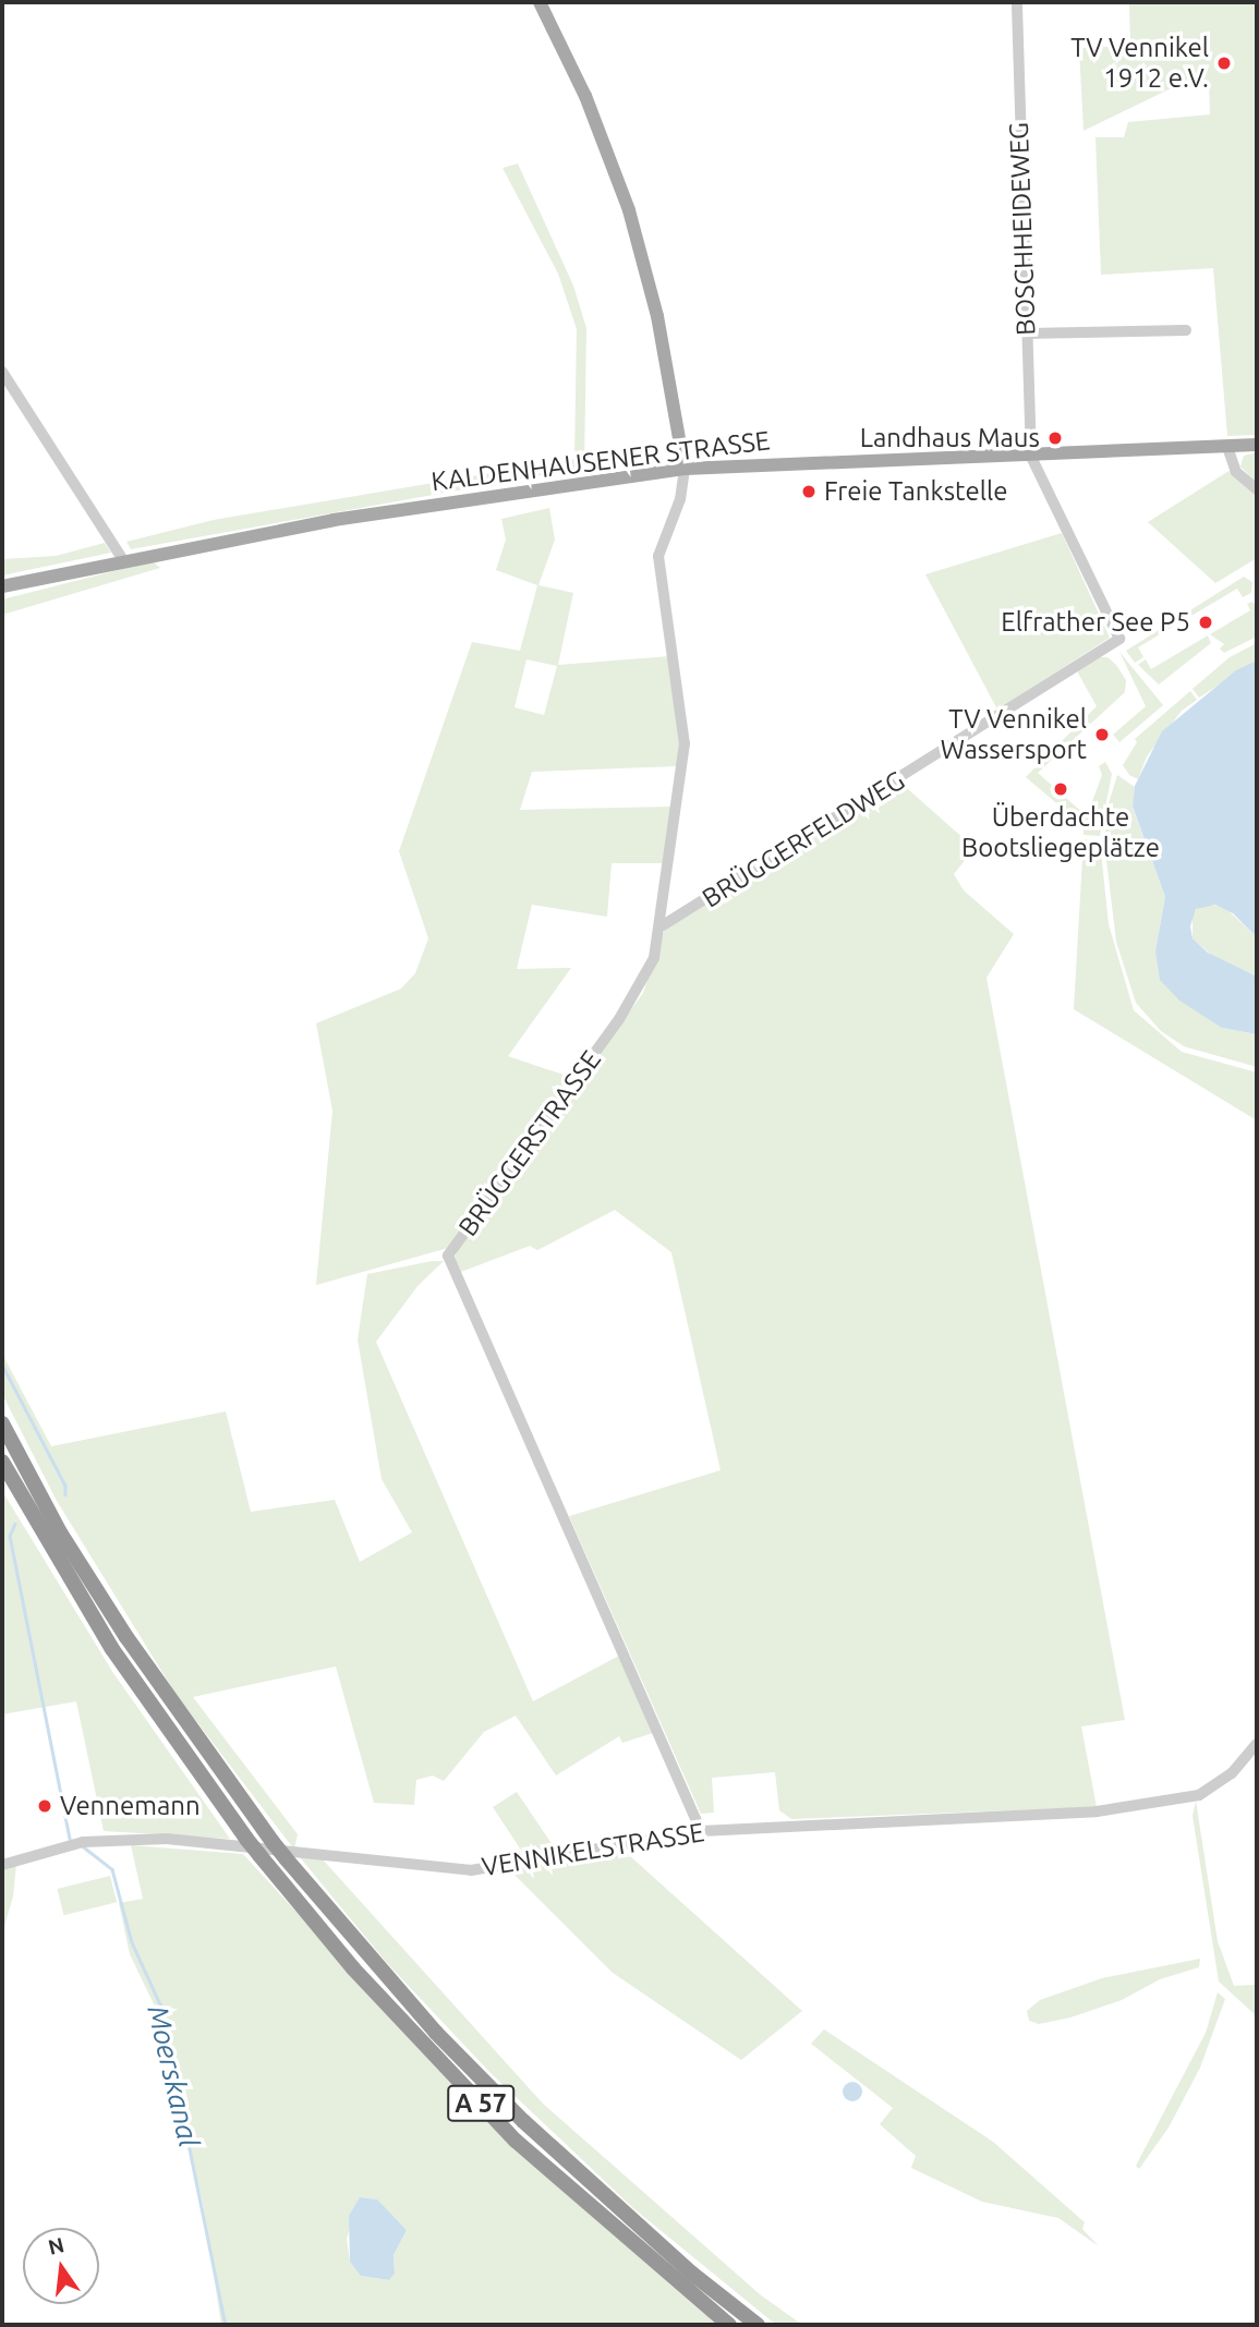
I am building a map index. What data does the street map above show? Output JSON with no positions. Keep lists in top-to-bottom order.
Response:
{
  "streets": {
    "highway": ["A 57"],
    "main road": ["KALDENHAUSENER STRASSE"],
    "street": [
      "BOSCHHEIDEWEG",
      "BRÜGGERFELDWEG",
      "BRÜGGERSTRASSE",
      "VENNIKELSTRASSE"
    ]
  },
  "crossings": [
    ["BOSCHHEIDEWEG", "KALDENHAUSENER STRASSE"],
    ["BOSCHHEIDEWEG", "BRÜGGERFELDWEG"],
    ["KALDENHAUSENER STRASSE", "BRÜGGERFELDWEG"],
    ["KALDENHAUSENER STRASSE", "BRÜGGERSTRASSE"],
    ["BRÜGGERFELDWEG", "BRÜGGERSTRASSE"],
    ["BRÜGGERSTRASSE", "VENNIKELSTRASSE"]
  ],
  "water": ["Moerskanal"],
  "places": [
    "TV Vennikel 1912 e.V.",
    "Landhaus Maus",
    "Freie Tankstelle",
    "Elfrather See P5",
    "TV Vennikel Wassersport",
    "Überdachte Bootsliegeplätze",
    "Vennemann"
  ],
  "north": "top"
}
